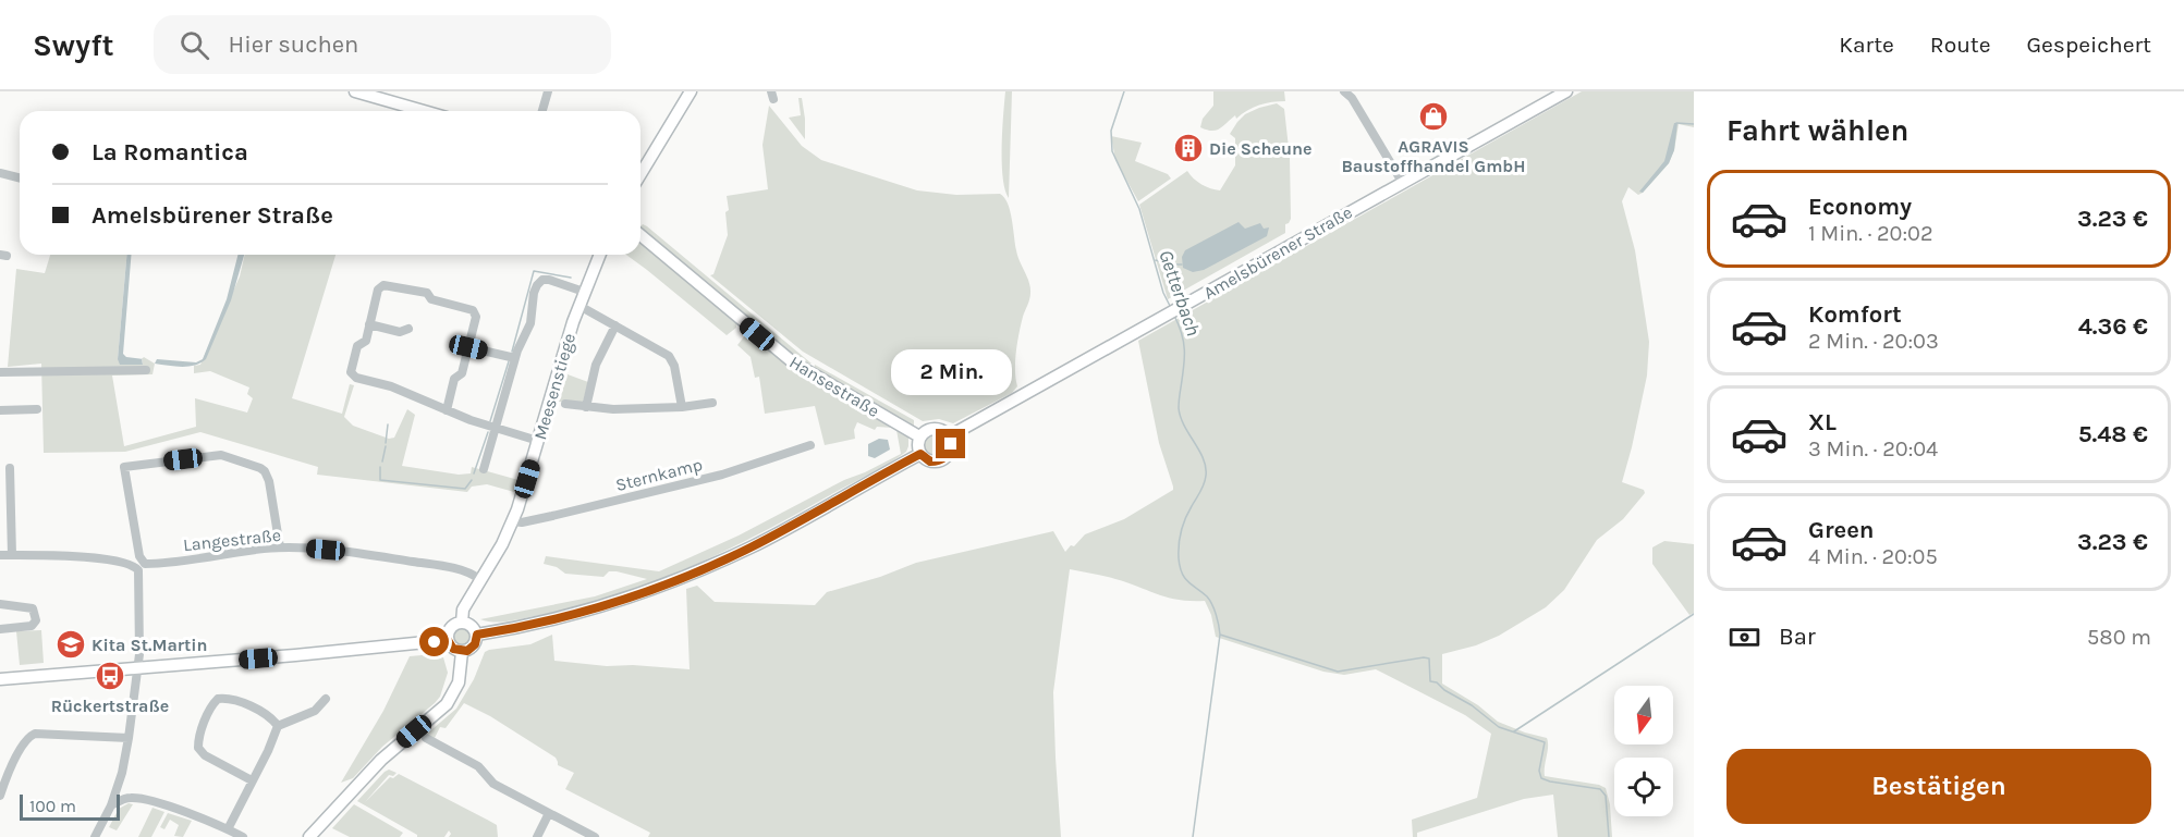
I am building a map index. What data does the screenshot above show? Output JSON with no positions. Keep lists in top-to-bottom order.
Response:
{
  "streets": {
    "street": [
      "Amelsbürener Straße",
      "Meesenstiege",
      "Hansestraße",
      "Sternkamp",
      "Langestraße"
    ]
  },
  "crossings": [
    ["Amelsbürener Straße", "Hansestraße"],
    ["Meesenstiege", "Sternkamp"],
    ["Meesenstiege", "Langestraße"]
  ],
  "water": ["Getterbach"],
  "places": {
    "shop": ["AGRAVIS Baustoffhandel GmbH"],
    "building": ["Die Scheune"],
    "school or university": ["Kita St.Martin"],
    "bus stop": ["Rückertstraße"]
  },
  "scale_bar": "100 m",
  "north": "bottom",
  "page": {
    "header": "Swyft",
    "search": "Hier suchen",
    "nav": ["Karte", "Route", "Gespeichert"],
    "heading": "Fahrt wählen",
    "banner": ["La Romantica", "Amelsbürener Straße"],
    "list": [
      {
        "name": "Economy",
        "note": "1 Min. · 20:02",
        "value": "3.23 €"
      },
      {
        "name": "Komfort",
        "note": "2 Min. · 20:03",
        "value": "4.36 €"
      },
      {
        "name": "XL",
        "note": "3 Min. · 20:04",
        "value": "5.48 €"
      },
      {
        "name": "Green",
        "note": "4 Min. · 20:05",
        "value": "3.23 €"
      }
    ],
    "bubble": "2 Min.",
    "pay": ["Bar", "580 m"],
    "buttons": "Bestätigen",
    "scale": "100 m"
  }
}
